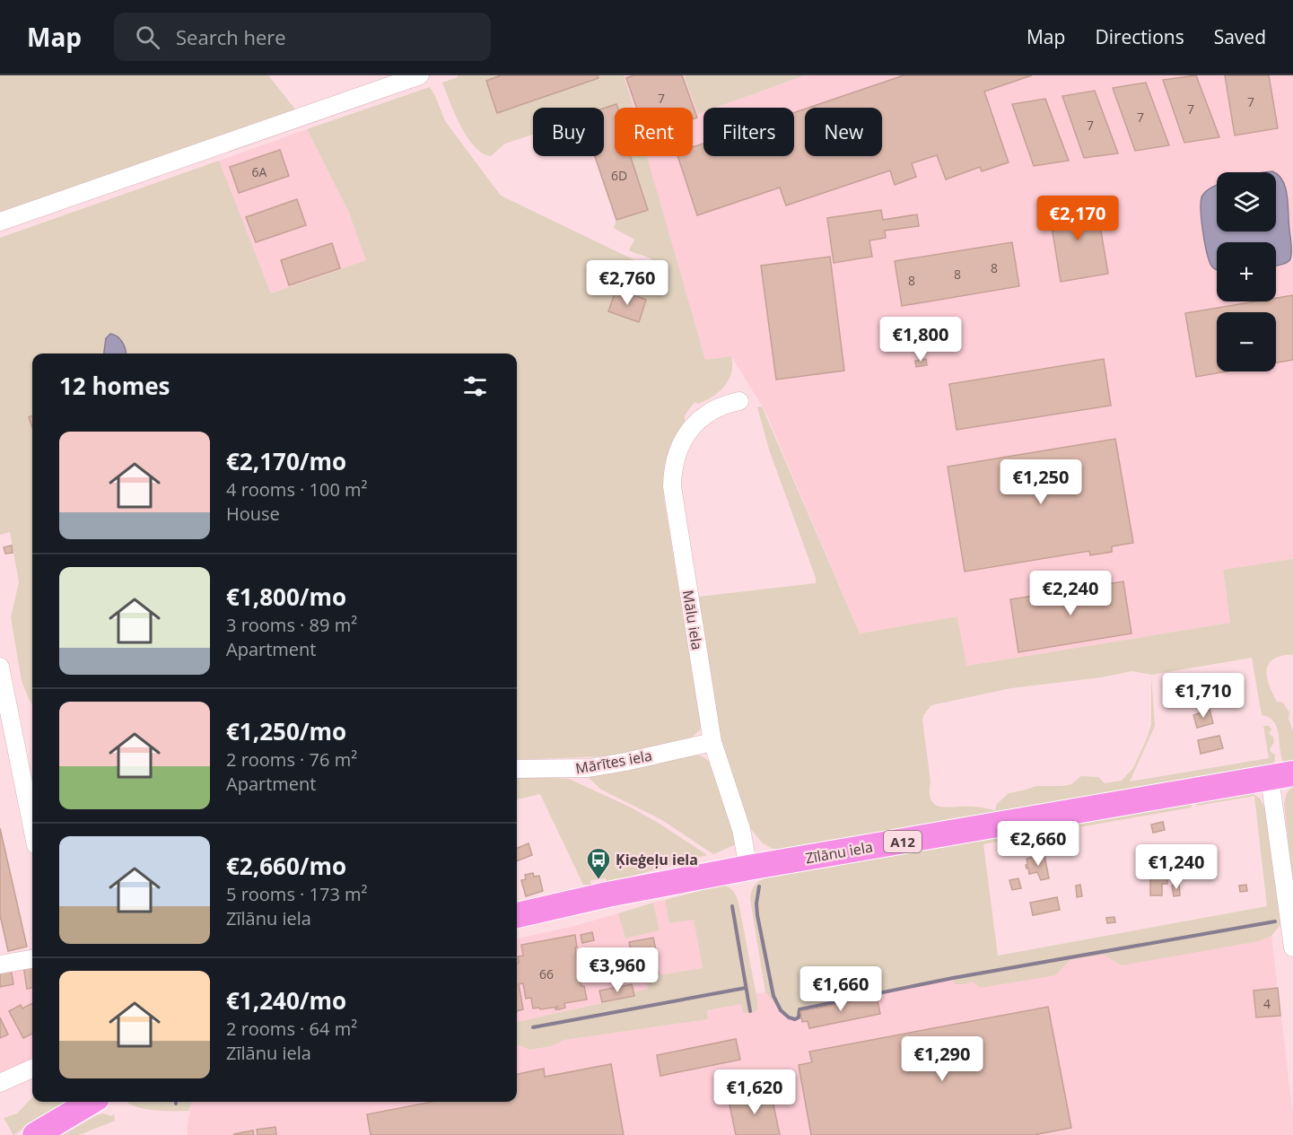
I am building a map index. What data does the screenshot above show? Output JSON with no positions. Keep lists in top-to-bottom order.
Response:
{
  "streets": {
    "highway": ["A12", "Zīlānu iela"],
    "street": ["Mālu iela", "Mārītes iela"]
  },
  "crossings": [
    ["Mālu iela", "Mārītes iela"],
    ["Mālu iela", "Zīlānu iela"]
  ],
  "places": {
    "bus stop": ["Ķieģeļu iela"]
  },
  "house_numbers": [
    "7",
    "7",
    "7",
    "7",
    "7",
    "6A",
    "6D",
    "8",
    "8",
    "8",
    "66",
    "4"
  ],
  "page": {
    "header": "Map",
    "search": "Search here",
    "nav": ["Map", "Directions", "Saved"],
    "chip": [
      "Buy",
      "Rent",
      "Filters",
      "New"
    ],
    "map_buttons": ["+", "−"],
    "price": [
      "€2,170",
      "€2,760",
      "€1,800",
      "€1,250",
      "€2,240",
      "€1,710",
      "€2,660",
      "€1,240",
      "€3,960",
      "€1,660",
      "€1,290",
      "€1,620"
    ],
    "heading": "12 homes",
    "list": [
      {
        "name": "€2,170/mo",
        "note": "4 rooms · 100 m² · House"
      },
      {
        "name": "€1,800/mo",
        "note": "3 rooms · 89 m² · Apartment"
      },
      {
        "name": "€1,250/mo",
        "note": "2 rooms · 76 m² · Apartment"
      },
      {
        "name": "€2,660/mo",
        "note": "5 rooms · 173 m² · Zīlānu iela"
      },
      {
        "name": "€1,240/mo",
        "note": "2 rooms · 64 m² · Zīlānu iela"
      }
    ]
  }
}
